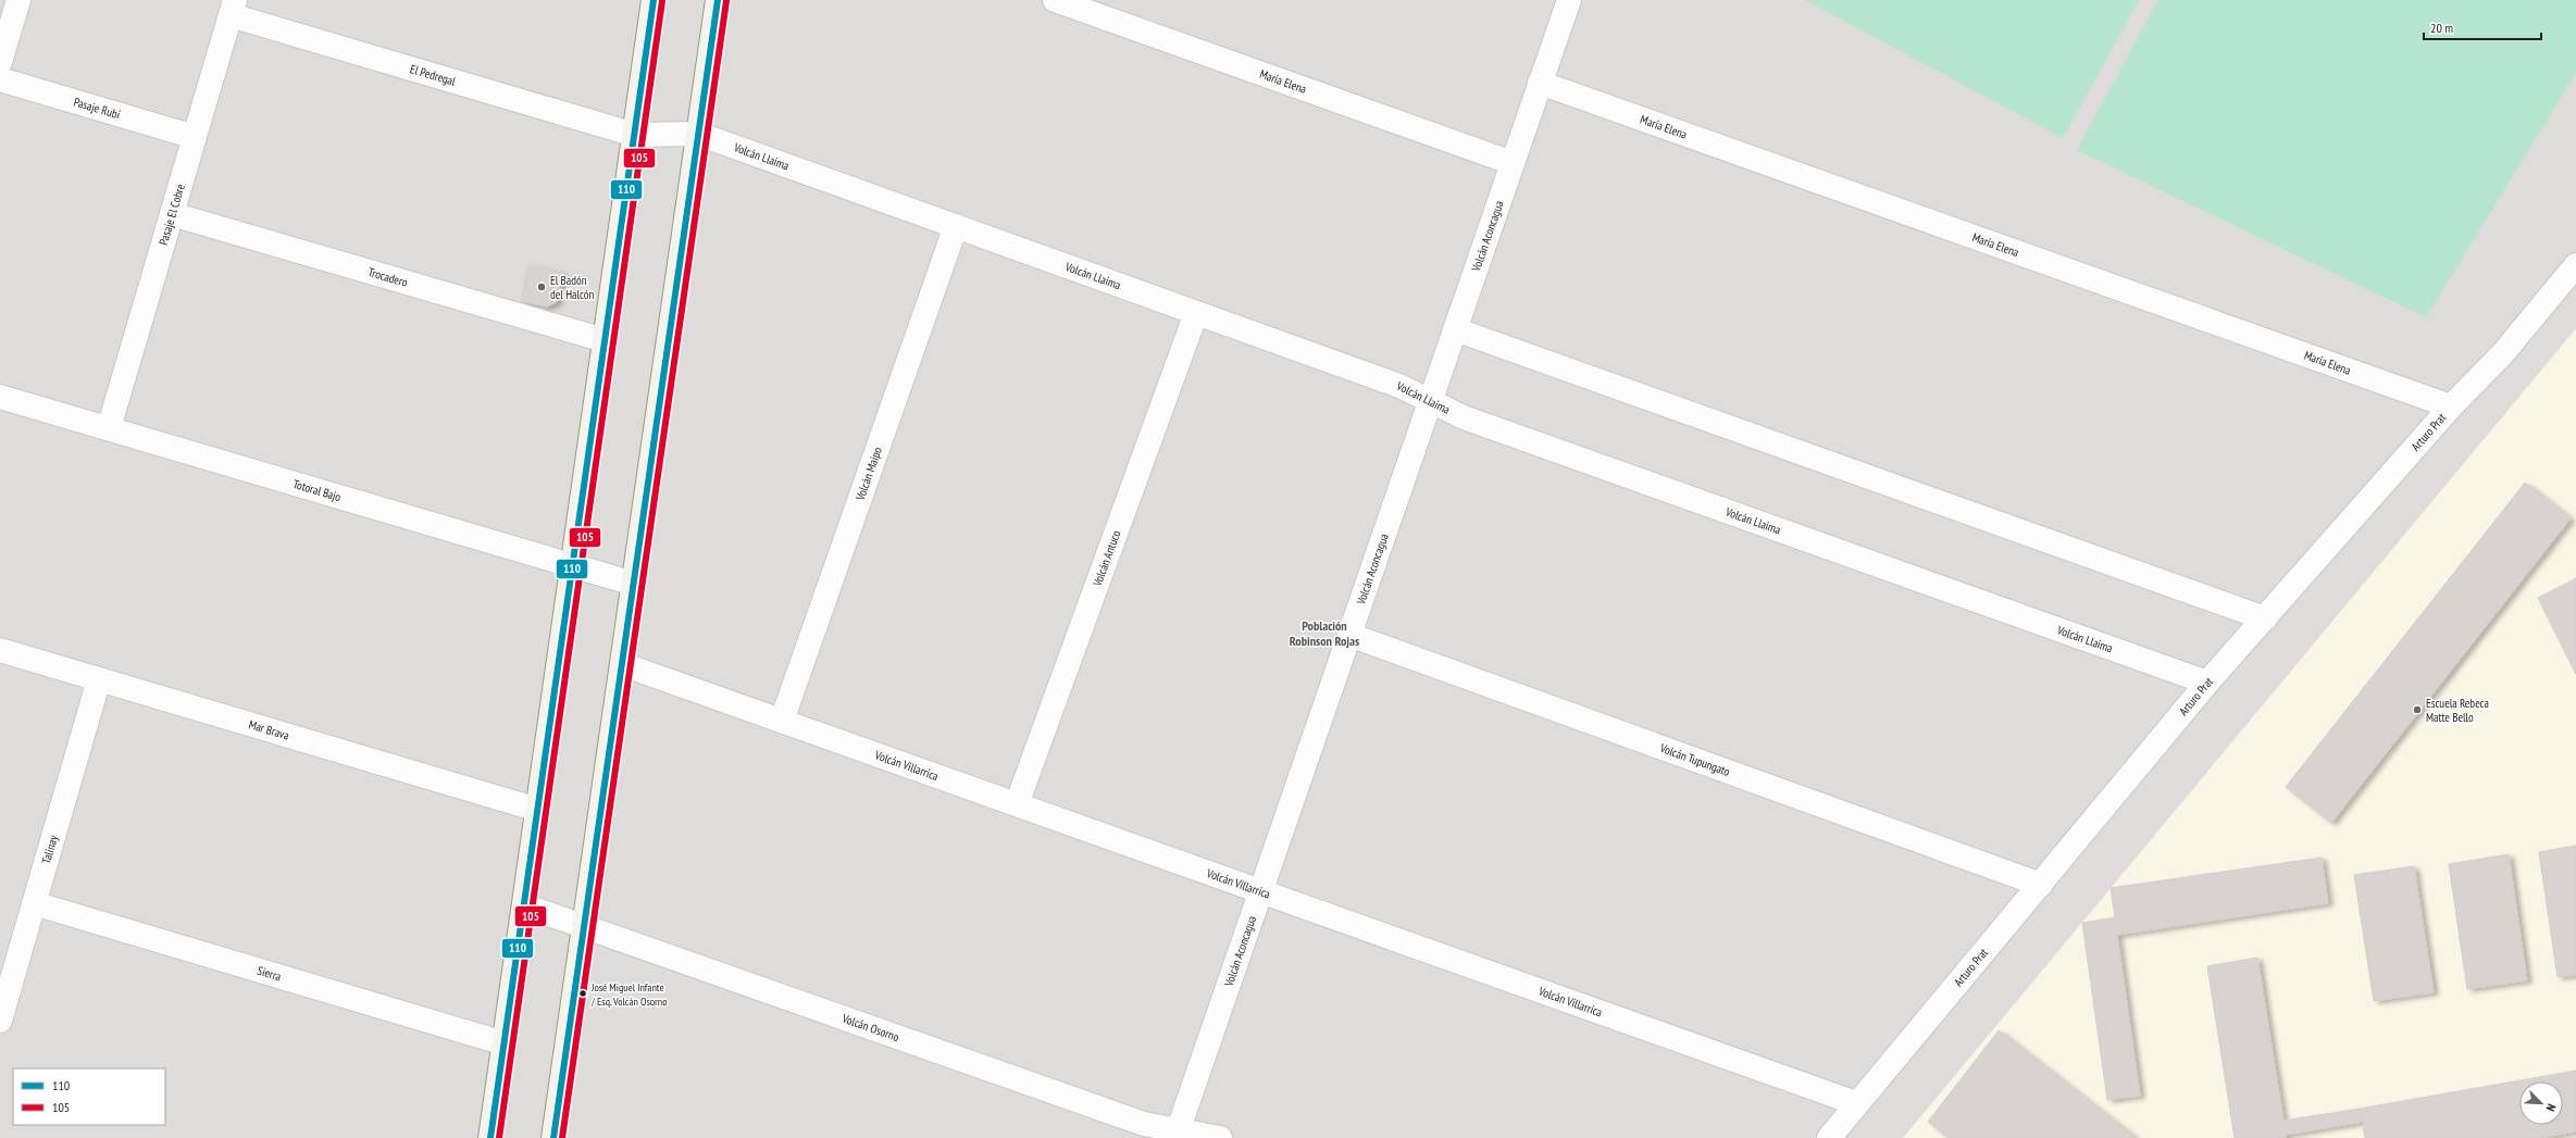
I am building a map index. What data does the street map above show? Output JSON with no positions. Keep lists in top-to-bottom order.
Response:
{
  "streets": {
    "street": [
      "El Pedregal",
      "María Elena",
      "Pasaje Rubí",
      "Volcán Llaima",
      "Pasaje El Cobre",
      "Volcán Aconcagua",
      "Trocadero",
      "Arturo Prat",
      "Volcán Maipo",
      "Totoral Bajo",
      "Volcán Antuco",
      "Mar Brava",
      "Volcán Tupungato",
      "Volcán Villarrica",
      "Talinay",
      "Sierra",
      "Volcán Osorno"
    ]
  },
  "crossings": [
    ["El Pedregal", "Volcán Llaima"],
    ["El Pedregal", "Pasaje El Cobre"],
    ["María Elena", "Volcán Aconcagua"],
    ["María Elena", "Arturo Prat"],
    ["Pasaje Rubí", "Pasaje El Cobre"],
    ["Volcán Llaima", "Volcán Aconcagua"],
    ["Volcán Llaima", "Arturo Prat"],
    ["Volcán Llaima", "Volcán Maipo"],
    ["Volcán Llaima", "Volcán Antuco"],
    ["Pasaje El Cobre", "Trocadero"],
    ["Pasaje El Cobre", "Totoral Bajo"],
    ["Volcán Aconcagua", "Volcán Tupungato"],
    ["Volcán Aconcagua", "Volcán Villarrica"],
    ["Volcán Aconcagua", "Volcán Osorno"],
    ["Arturo Prat", "Volcán Tupungato"],
    ["Arturo Prat", "Volcán Villarrica"],
    ["Volcán Maipo", "Volcán Villarrica"],
    ["Volcán Antuco", "Volcán Villarrica"],
    ["Mar Brava", "Talinay"],
    ["Talinay", "Sierra"]
  ],
  "districts": ["Población Robinson Rojas"],
  "places": ["El Badón del Halcón", "Escuela Rebeca Matte Bello", "José Miguel Infante / Esq. Volcán Osorno"],
  "lines": ["transit line 110", "transit line 105"],
  "legend": ["110", "105"],
  "scale_bar": "20 m",
  "north": "bottom right"
}
